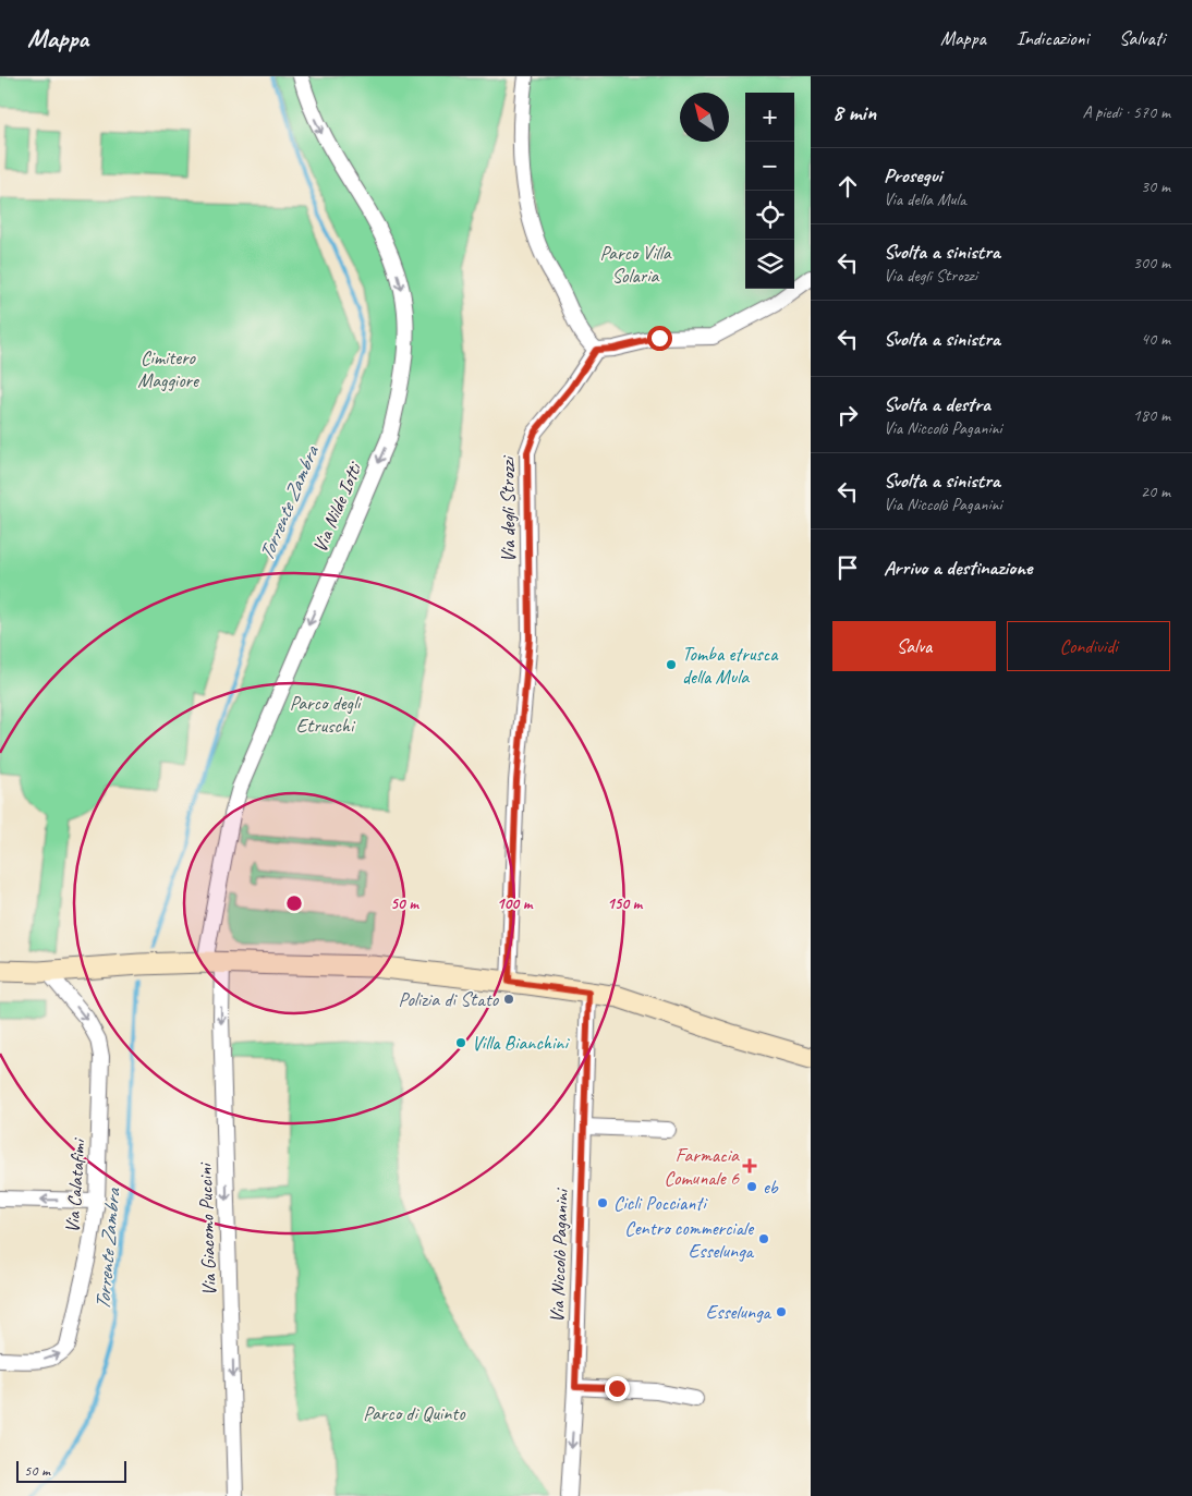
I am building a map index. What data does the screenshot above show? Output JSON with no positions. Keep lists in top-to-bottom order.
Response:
{
  "streets": {
    "street": [
      "Via Nilde Iotti",
      "Via degli Strozzi",
      "Via Calatafimi",
      "Via Giacomo Puccini",
      "Via Niccolò Paganini"
    ]
  },
  "crossings": [
    ["Via Nilde Iotti", "Via Giacomo Puccini"]
  ],
  "one_way": ["Via Nilde Iotti", "Via Giacomo Puccini"],
  "water": ["Torrente Zambra"],
  "parks": [
    "Parco Villa Solaria",
    "Cimitero Maggiore",
    "Parco degli Etruschi",
    "Parco di Quinto"
  ],
  "places": {
    "other": [
      "Tomba etrusca della Mula",
      "Polizia di Stato",
      "Villa Bianchini",
      "eb",
      "Cicli Poccianti",
      "Centro commerciale Esselunga",
      "Esselunga"
    ],
    "health": ["Farmacia Comunale 6"]
  },
  "scale_bar": "50 m",
  "north": "top left",
  "page": {
    "header": "Mappa",
    "nav": ["Mappa", "Indicazioni", "Salvati"],
    "heading": ["8 min", "A piedi · 570 m"],
    "map_buttons": ["+", "−"],
    "list": [
      ["Prosegui", "Via della Mula", "30 m"],
      ["Svolta a sinistra", "Via degli Strozzi", "300 m"],
      ["Svolta a sinistra", "40 m"],
      ["Svolta a destra", "Via Niccolò Paganini", "180 m"],
      ["Svolta a sinistra", "Via Niccolò Paganini", "20 m"],
      "Arrivo a destinazione"
    ],
    "buttons": ["Salva", "Condividi"],
    "scale": "50 m"
  },
  "rings": ["50 m", "100 m", "150 m"]
}
